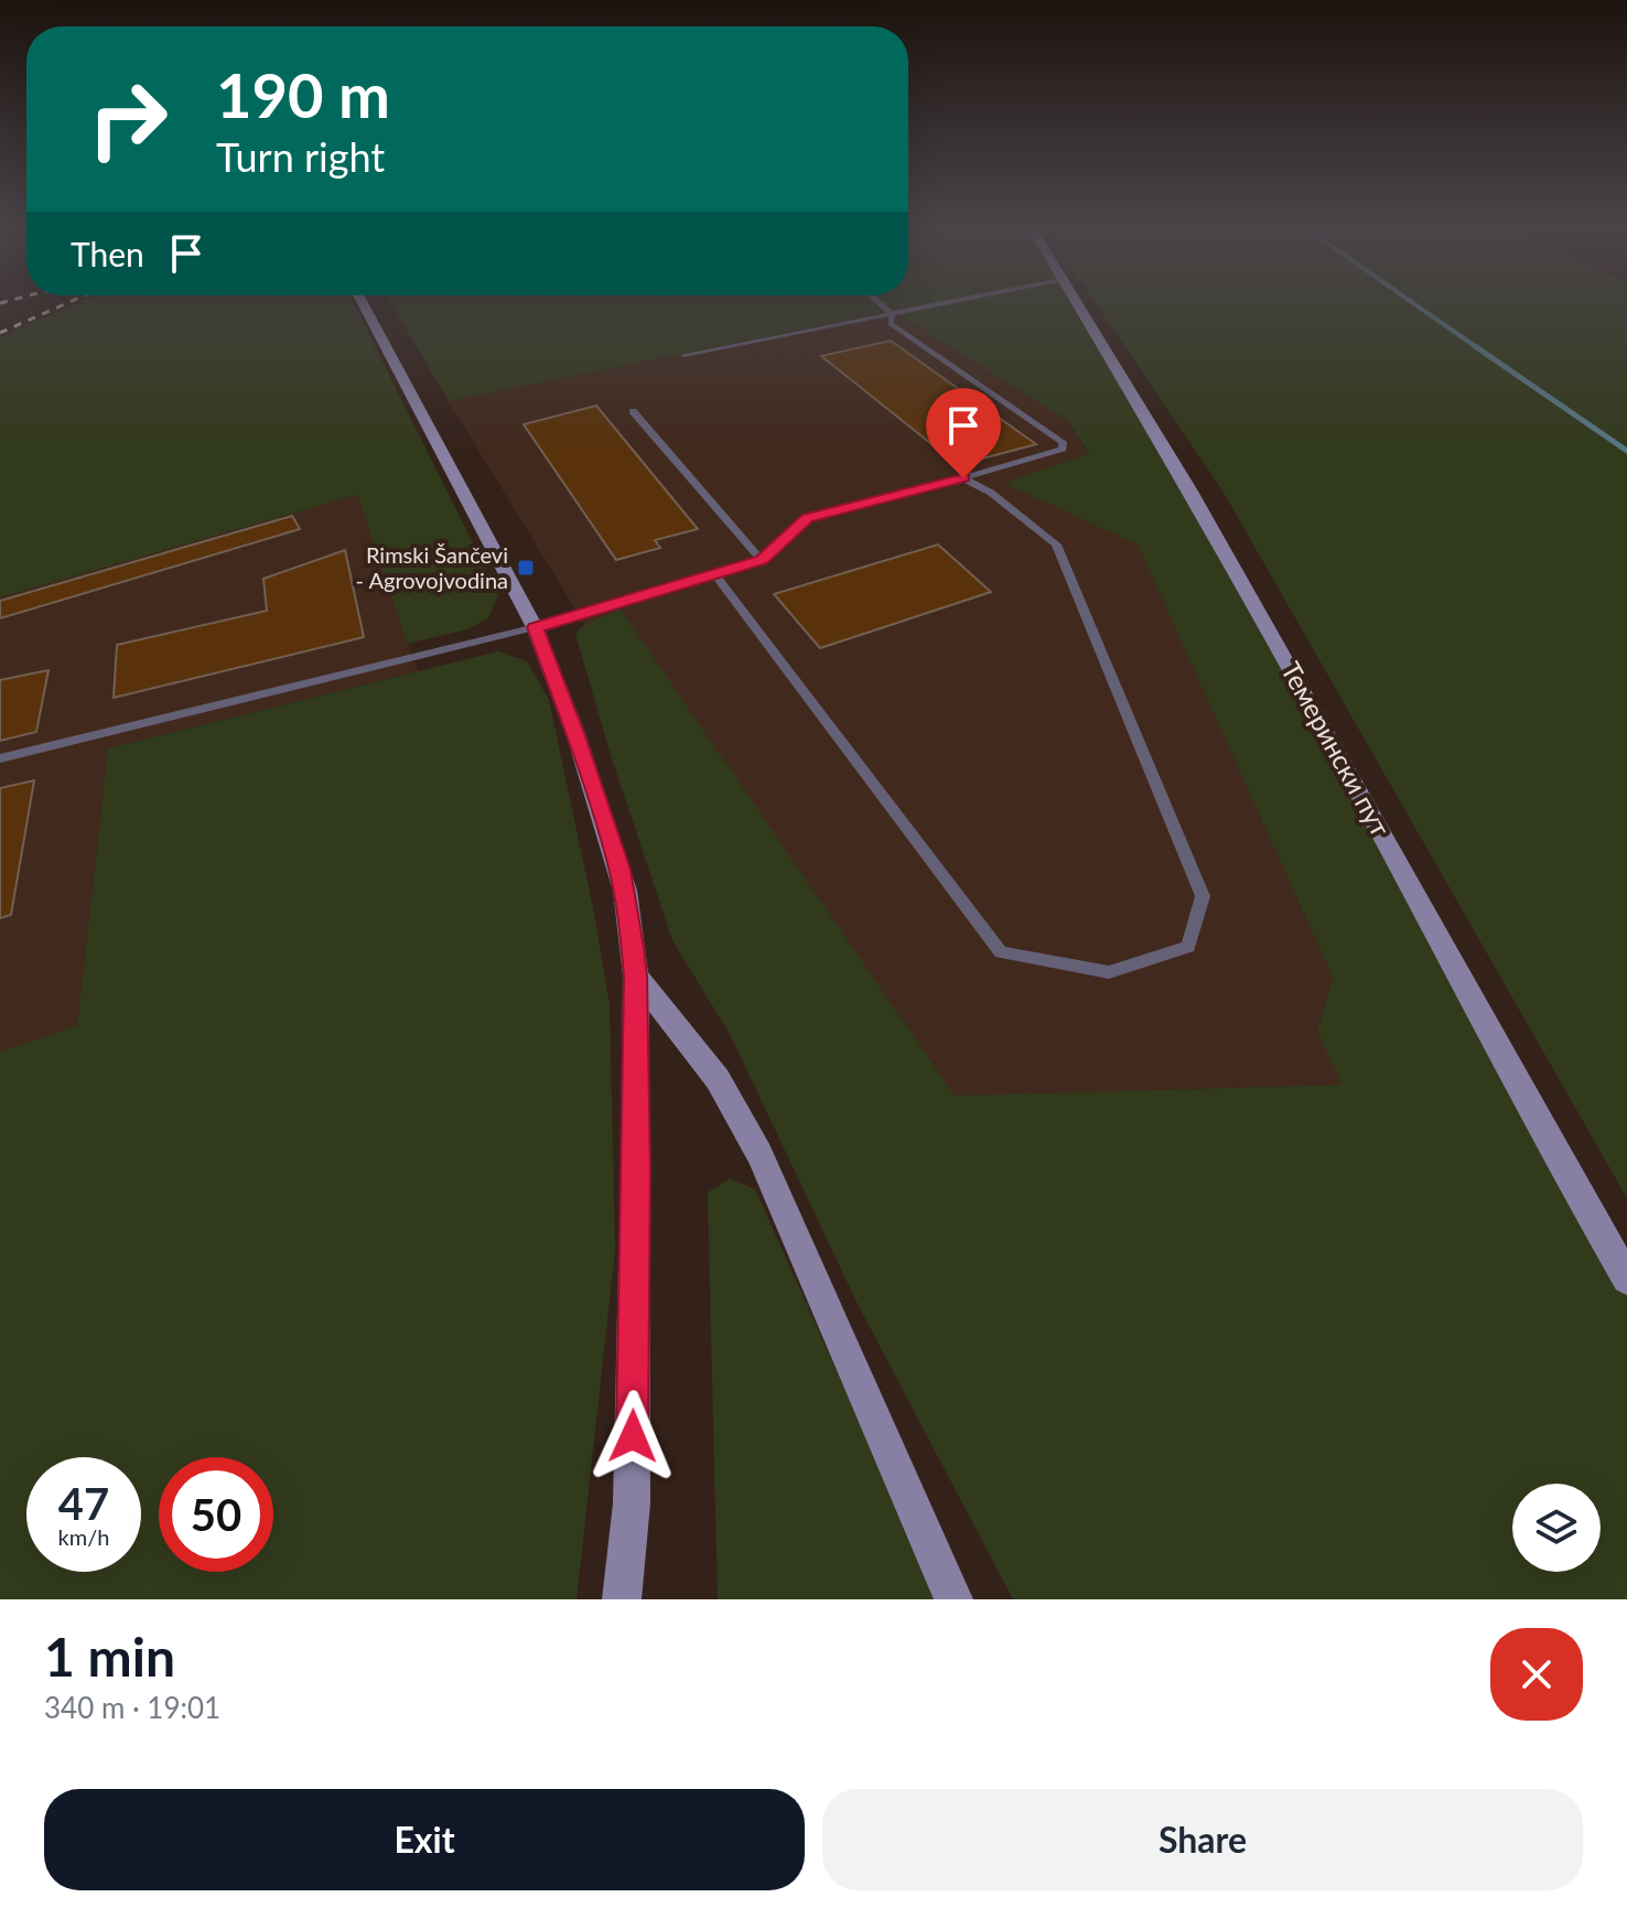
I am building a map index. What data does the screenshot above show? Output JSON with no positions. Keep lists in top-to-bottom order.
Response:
{
  "streets": {
    "main road": ["Темерински пут"]
  },
  "places": {
    "transit": ["Rimski Šančevi - Agrovojvodina"]
  },
  "page": {
    "turn": ["190 m", "Turn right"],
    "then": "Then",
    "speed": "47 km/h",
    "limit": "50",
    "heading": ["1 min", "340 m · 19:01"],
    "buttons": ["Exit", "Share"]
  }
}
